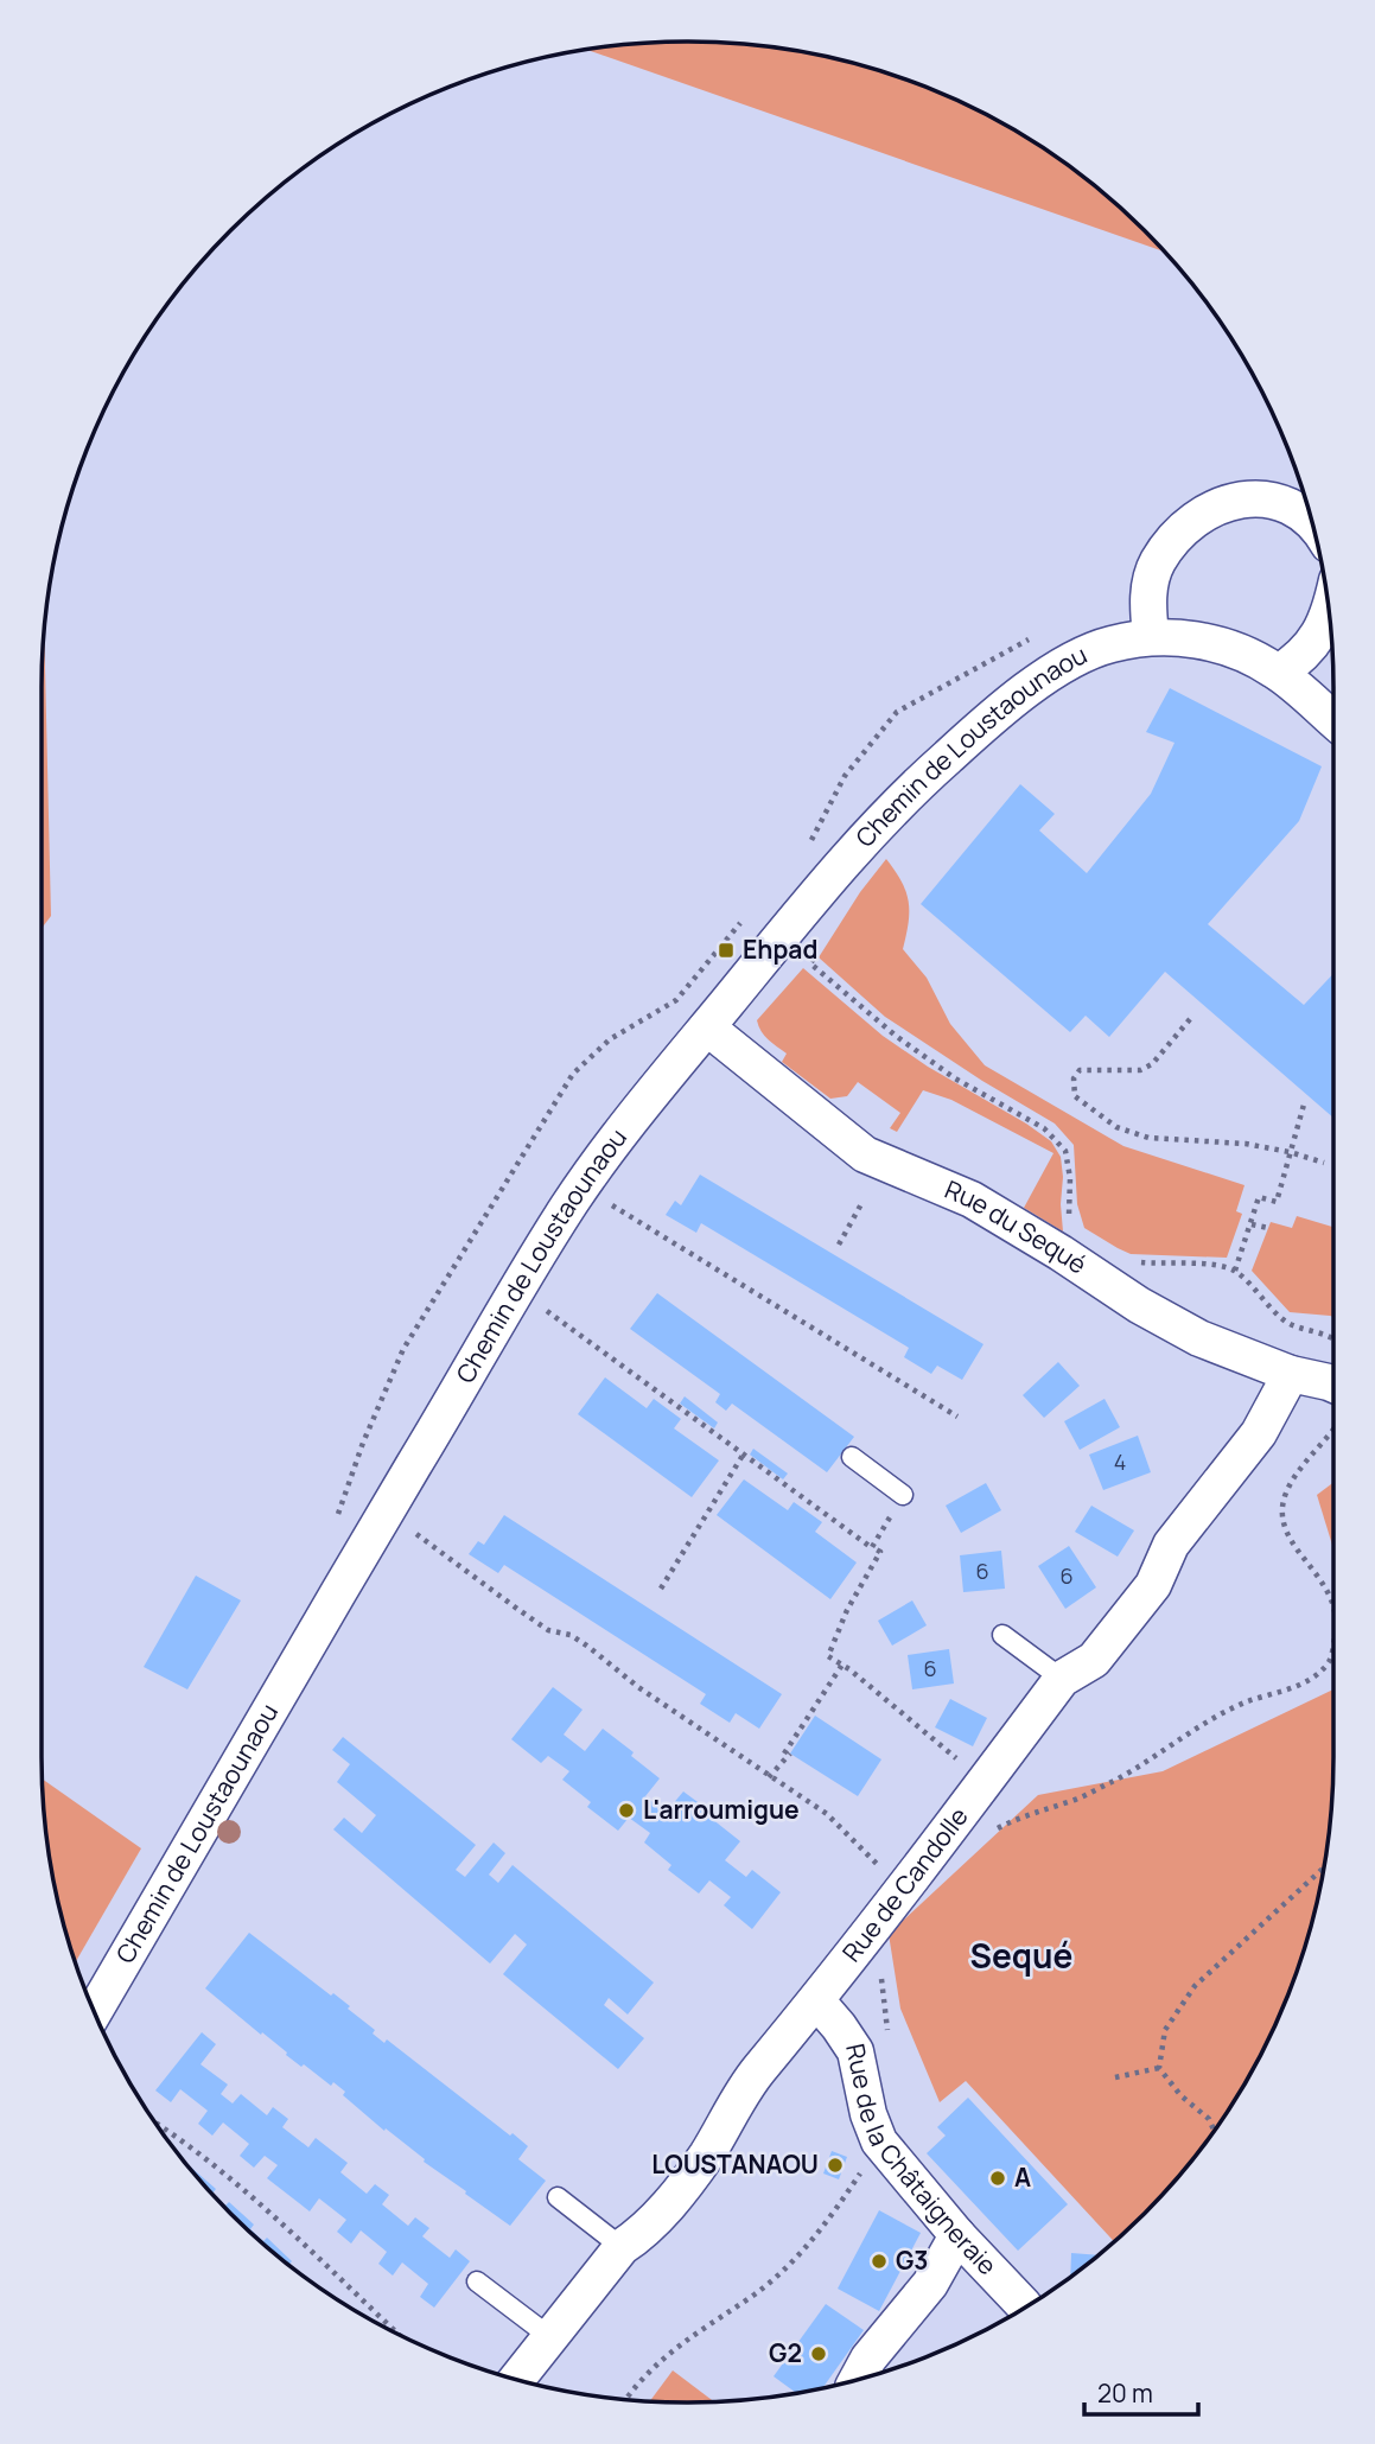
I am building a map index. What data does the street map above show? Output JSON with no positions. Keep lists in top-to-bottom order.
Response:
{
  "streets": {
    "street": [
      "Chemin de Loustaounaou",
      "Rue du Sequé",
      "Rue de Candolle",
      "Rue de la Châtaigneraie"
    ]
  },
  "crossings": [
    ["Chemin de Loustaounaou", "Rue du Sequé"],
    ["Rue du Sequé", "Rue de Candolle"],
    ["Rue de Candolle", "Rue de la Châtaigneraie"]
  ],
  "districts": ["Sequé"],
  "places": {
    "transit": ["Ehpad"],
    "other": [
      "L'arroumigue",
      "LOUSTANAOU",
      "A",
      "G3",
      "G2"
    ]
  },
  "house_numbers": [
    "4",
    "6",
    "6",
    "6"
  ],
  "scale_bar": "20 m"
}
